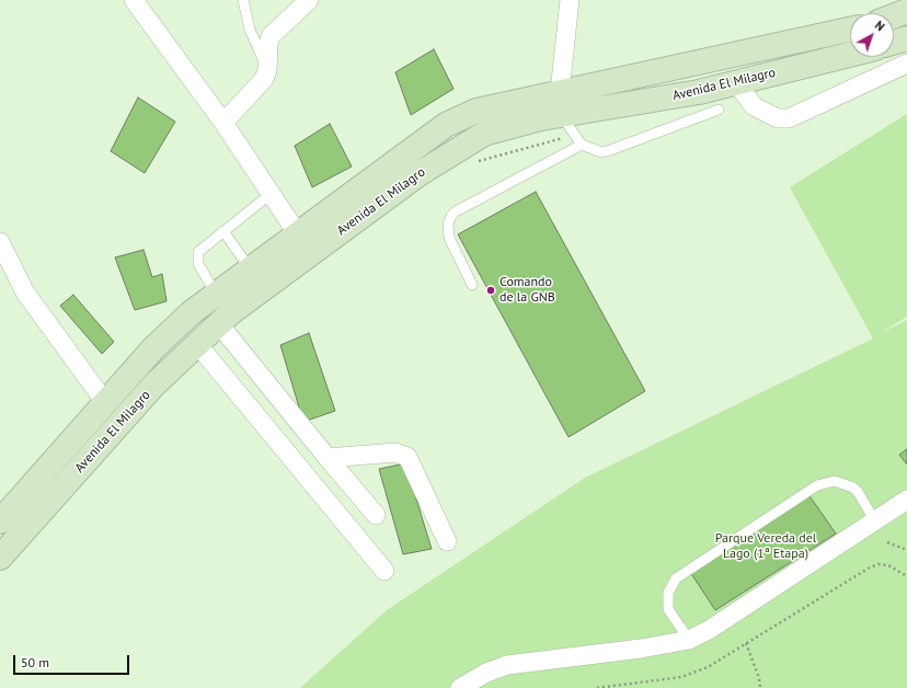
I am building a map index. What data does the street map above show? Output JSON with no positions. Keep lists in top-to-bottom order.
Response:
{
  "streets": {
    "main road": ["Avenida El Milagro"]
  },
  "parks": ["Parque Vereda del Lago (1ª Etapa)"],
  "places": ["Comando de la GNB"],
  "scale_bar": "50 m",
  "north": "top right"
}
